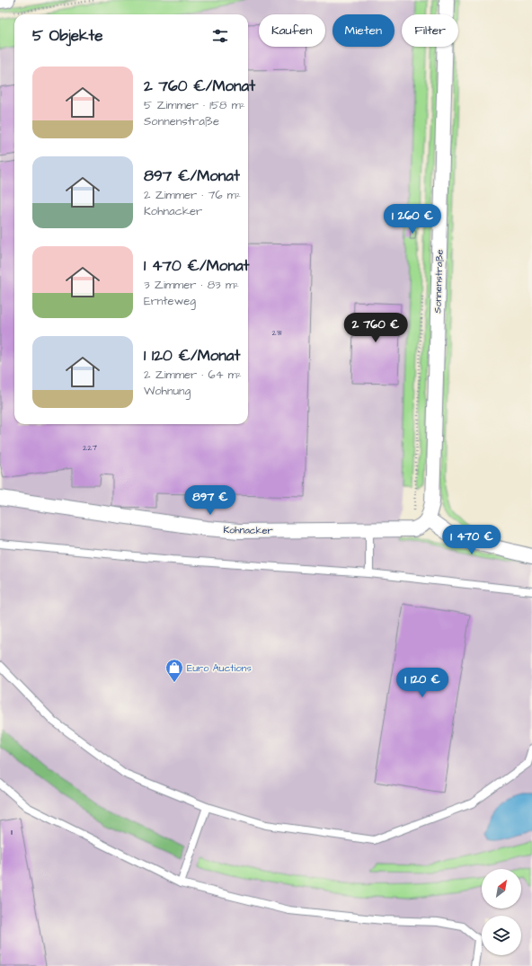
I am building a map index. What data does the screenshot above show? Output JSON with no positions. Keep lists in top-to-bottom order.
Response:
{
  "streets": {
    "street": ["Sonnenstraße", "Kohnacker"]
  },
  "crossings": [
    ["Sonnenstraße", "Kohnacker"]
  ],
  "places": {
    "shop": ["Euro Auctions"]
  },
  "house_numbers": ["231", "227", "11"],
  "north": "top right",
  "page": {
    "chip": ["Kaufen", "Mieten", "Filter"],
    "heading": "5 Objekte",
    "list": [
      {
        "name": "2 760 €/Monat",
        "note": "5 Zimmer · 158 m² · Sonnenstraße"
      },
      {
        "name": "897 €/Monat",
        "note": "2 Zimmer · 76 m² · Kohnacker"
      },
      {
        "name": "1 470 €/Monat",
        "note": "3 Zimmer · 83 m² · Ernteweg"
      },
      {
        "name": "1 120 €/Monat",
        "note": "2 Zimmer · 64 m² · Wohnung"
      }
    ],
    "price": [
      "1 260 €",
      "2 760 €",
      "897 €",
      "1 470 €",
      "1 120 €"
    ]
  }
}
